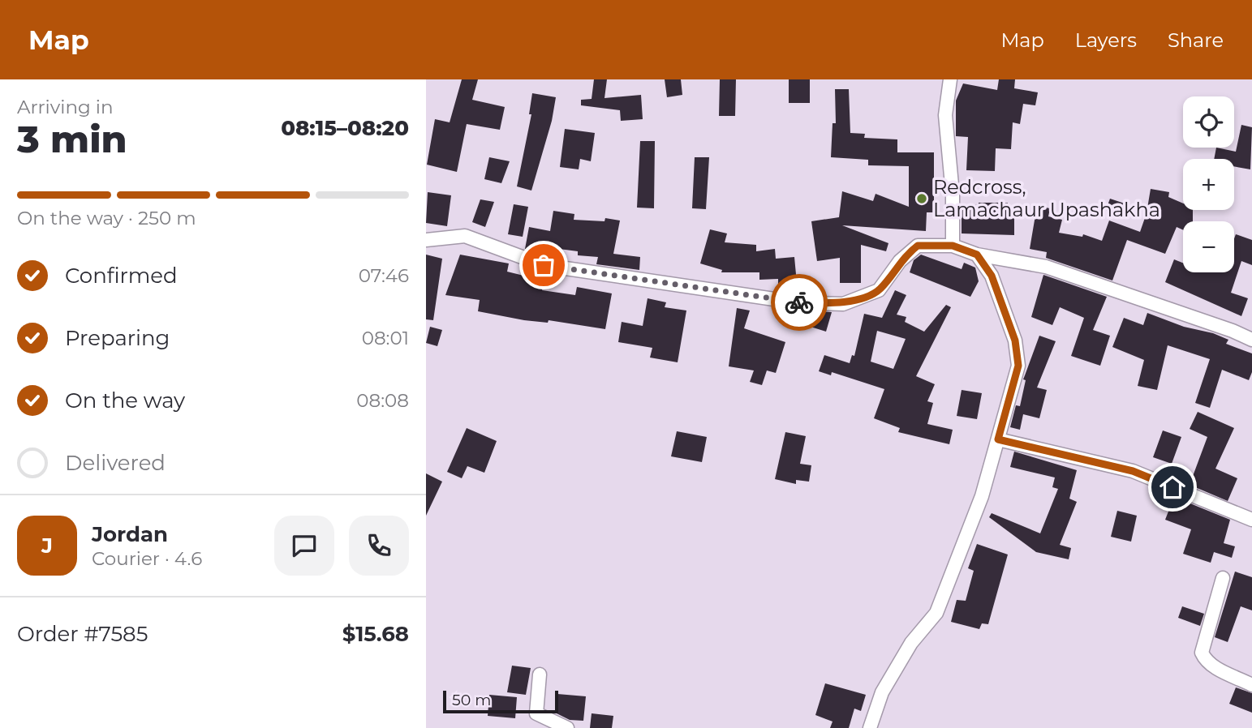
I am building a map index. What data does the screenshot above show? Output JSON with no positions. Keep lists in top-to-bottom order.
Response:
{
  "places": ["Redcross, Lamachaur Upashakha"],
  "scale_bar": "50 m",
  "page": {
    "header": "Map",
    "nav": ["Map", "Layers", "Share"],
    "heading": ["3 min", "Arriving in", "08:15–08:20"],
    "panel": [
      "Jordan",
      "Courier · 4.6",
      "Order #7585",
      "$15.68"
    ],
    "map_buttons": ["+", "−"],
    "bar": "On the way · 250 m",
    "list": [
      ["Confirmed", "07:46"],
      ["Preparing", "08:01"],
      ["On the way", "08:08"],
      "Delivered"
    ],
    "round": "J",
    "scale": "50 m"
  }
}
